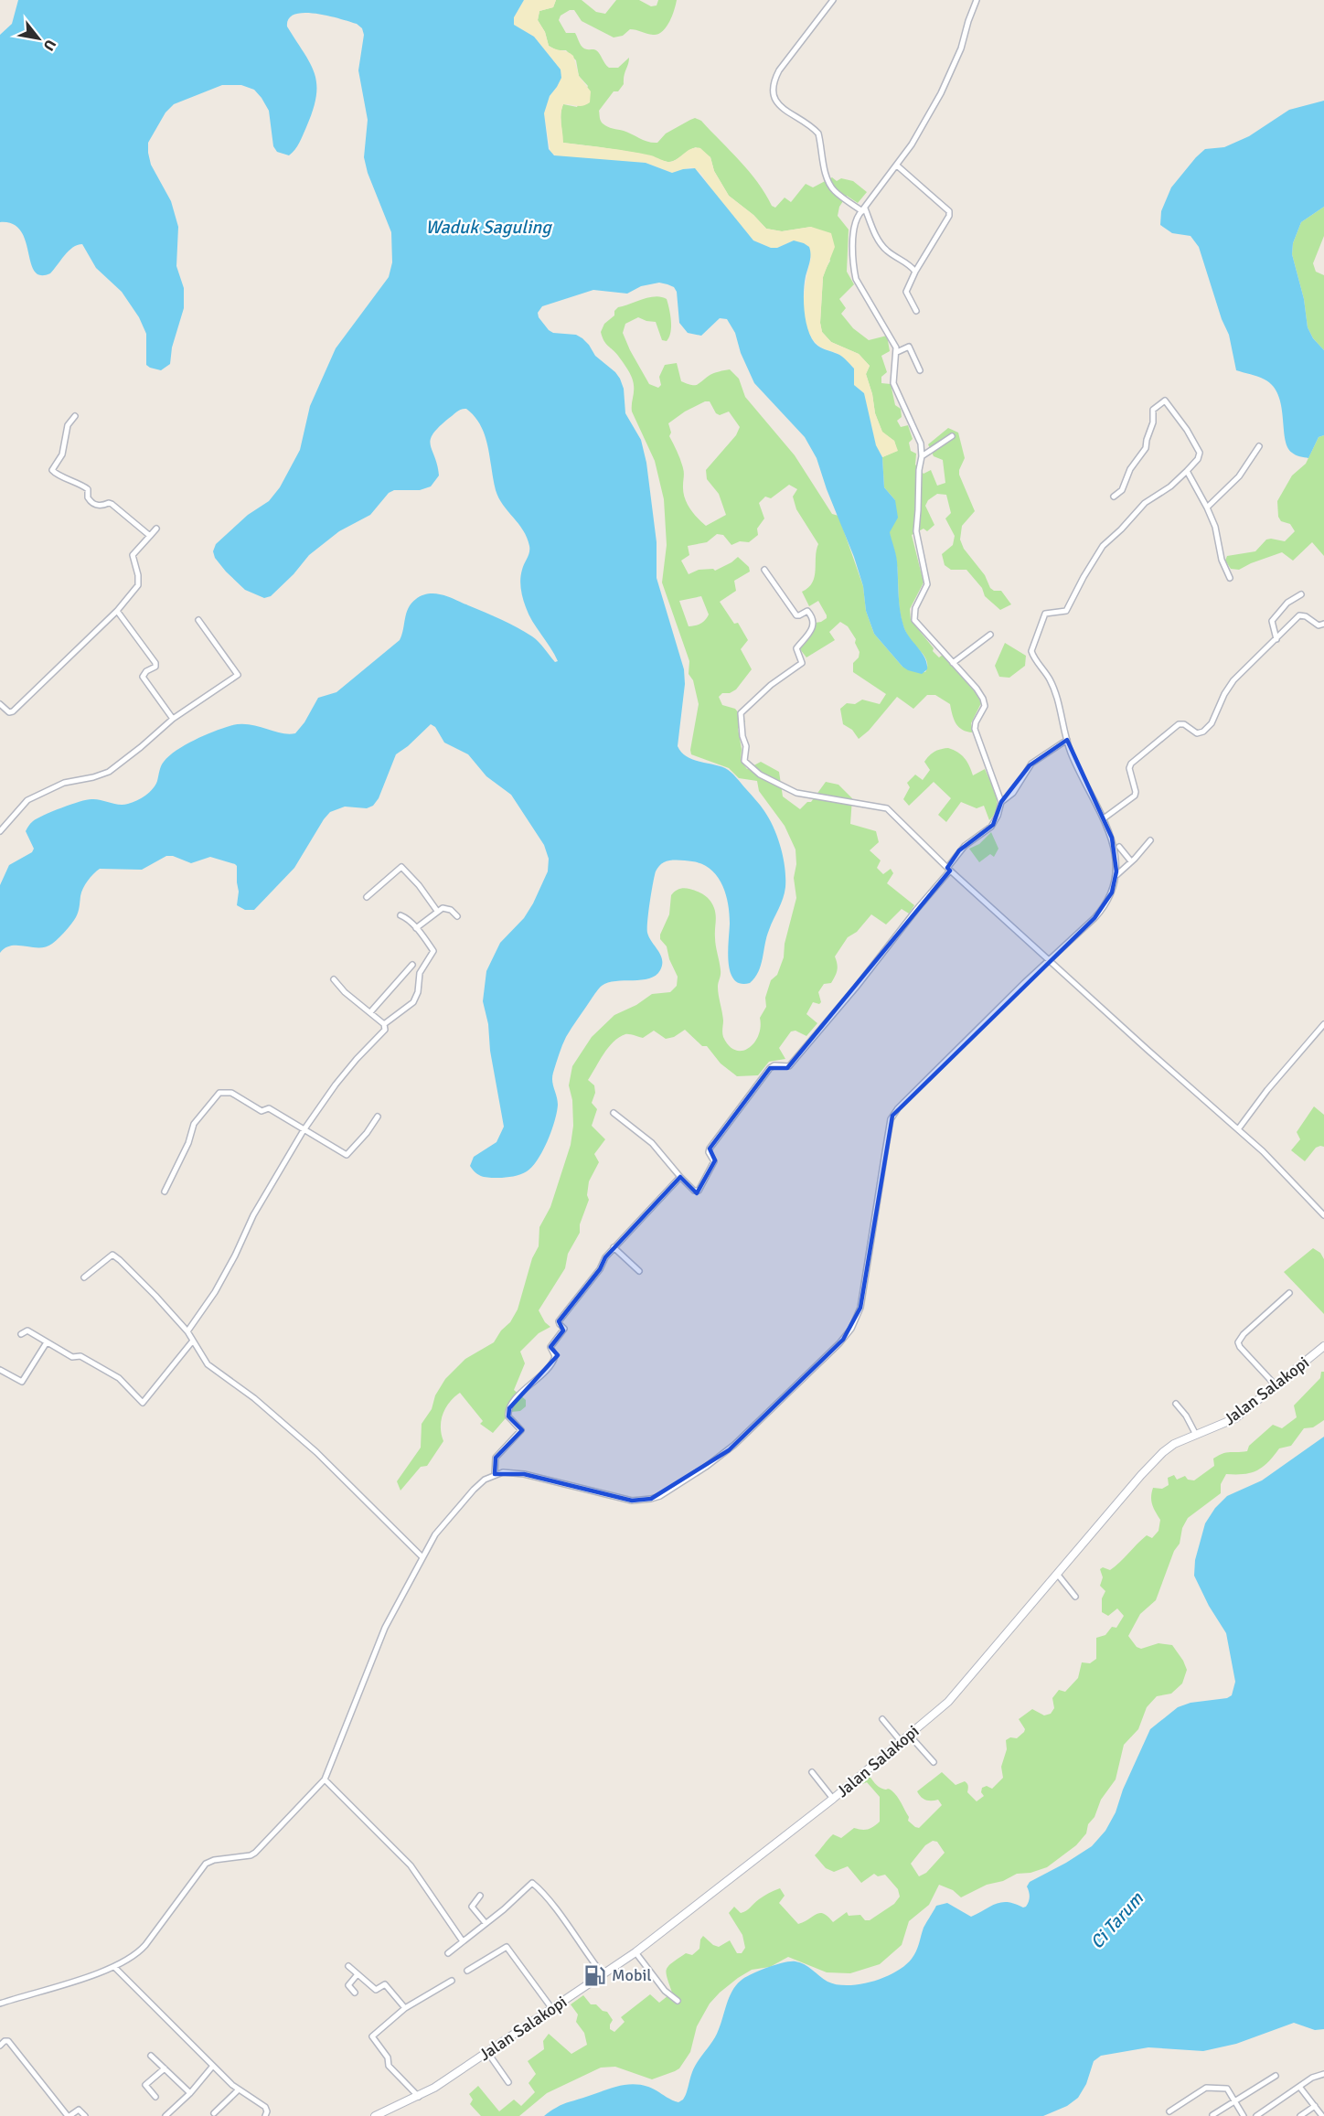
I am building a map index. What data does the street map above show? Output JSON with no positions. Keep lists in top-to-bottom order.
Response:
{
  "streets": {
    "street": ["Jalan Salakopi"]
  },
  "water": ["Waduk Saguling", "Ci Tarum"],
  "places": {
    "fuel station": ["Mobil"]
  },
  "north": "bottom right"
}
